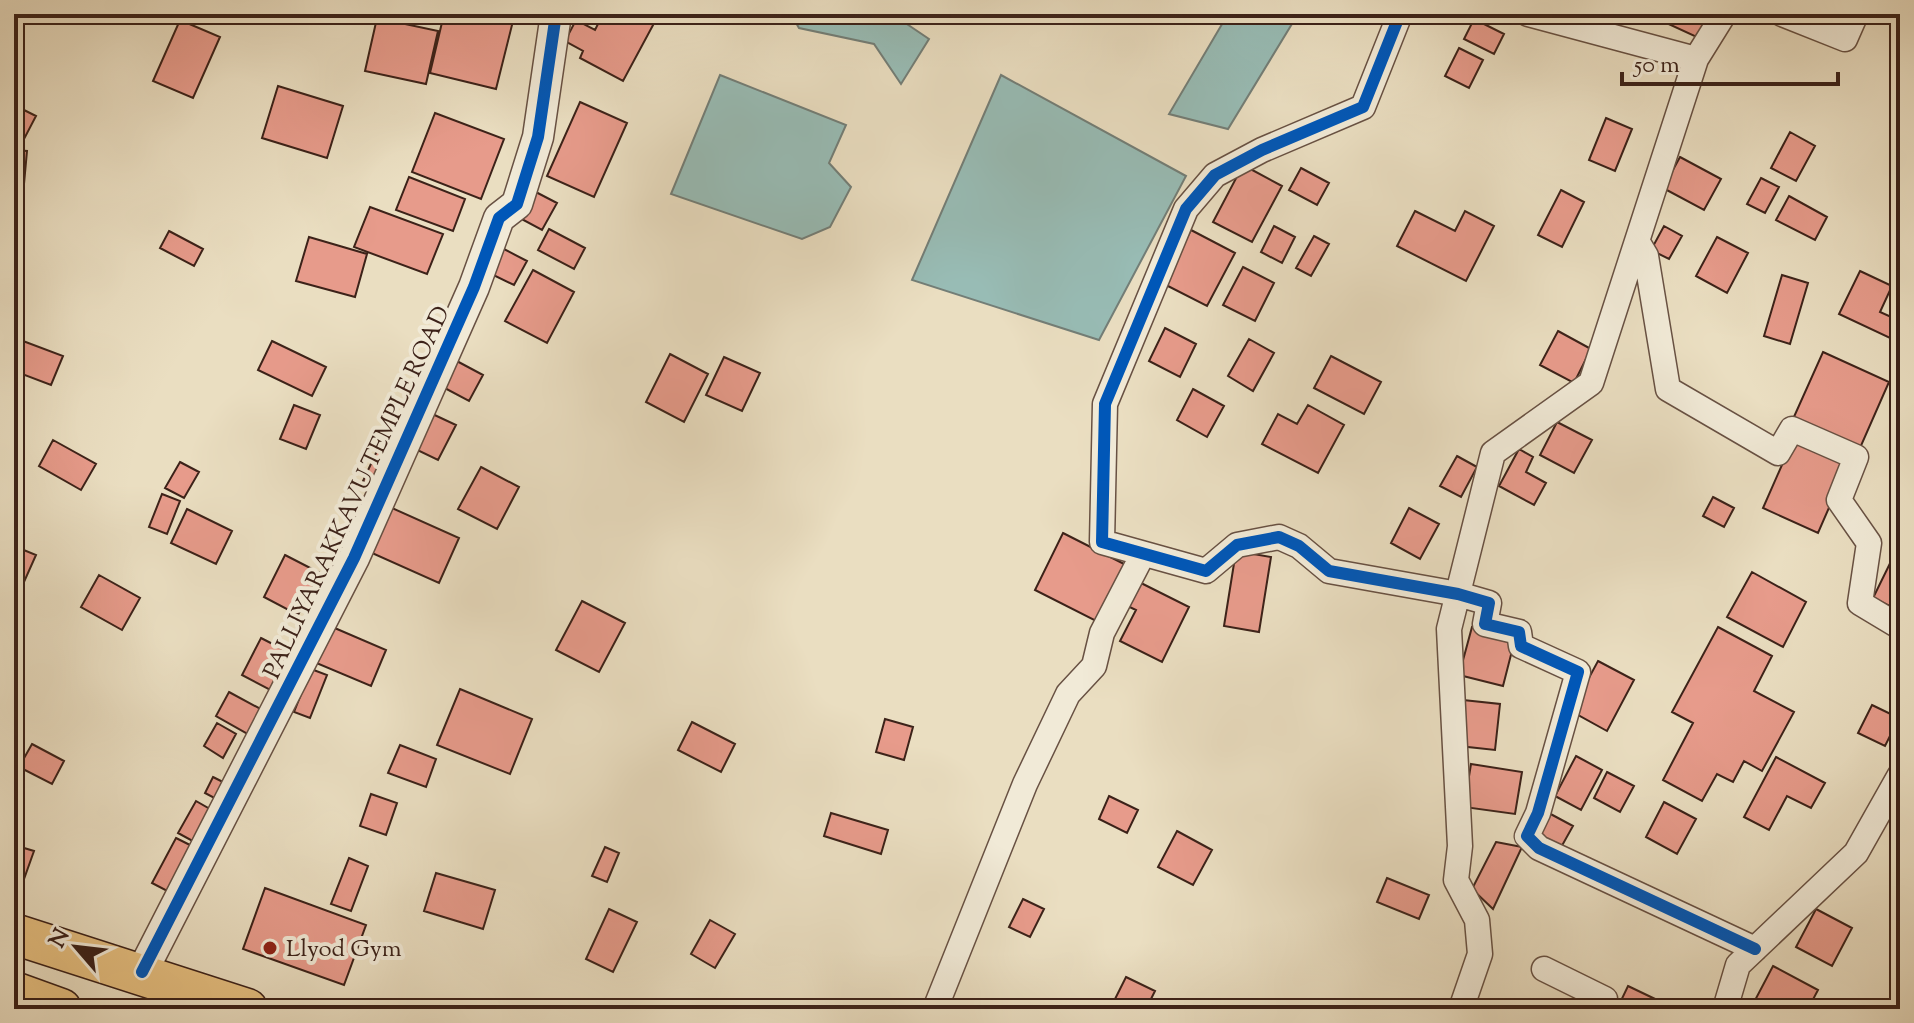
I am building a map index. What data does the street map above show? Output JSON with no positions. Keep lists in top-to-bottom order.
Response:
{
  "streets": {
    "street": ["PALLIYARAKKAVU TEMPLE ROAD"]
  },
  "places": ["Llyod Gym"],
  "scale_bar": "50 m",
  "north": "top left"
}
